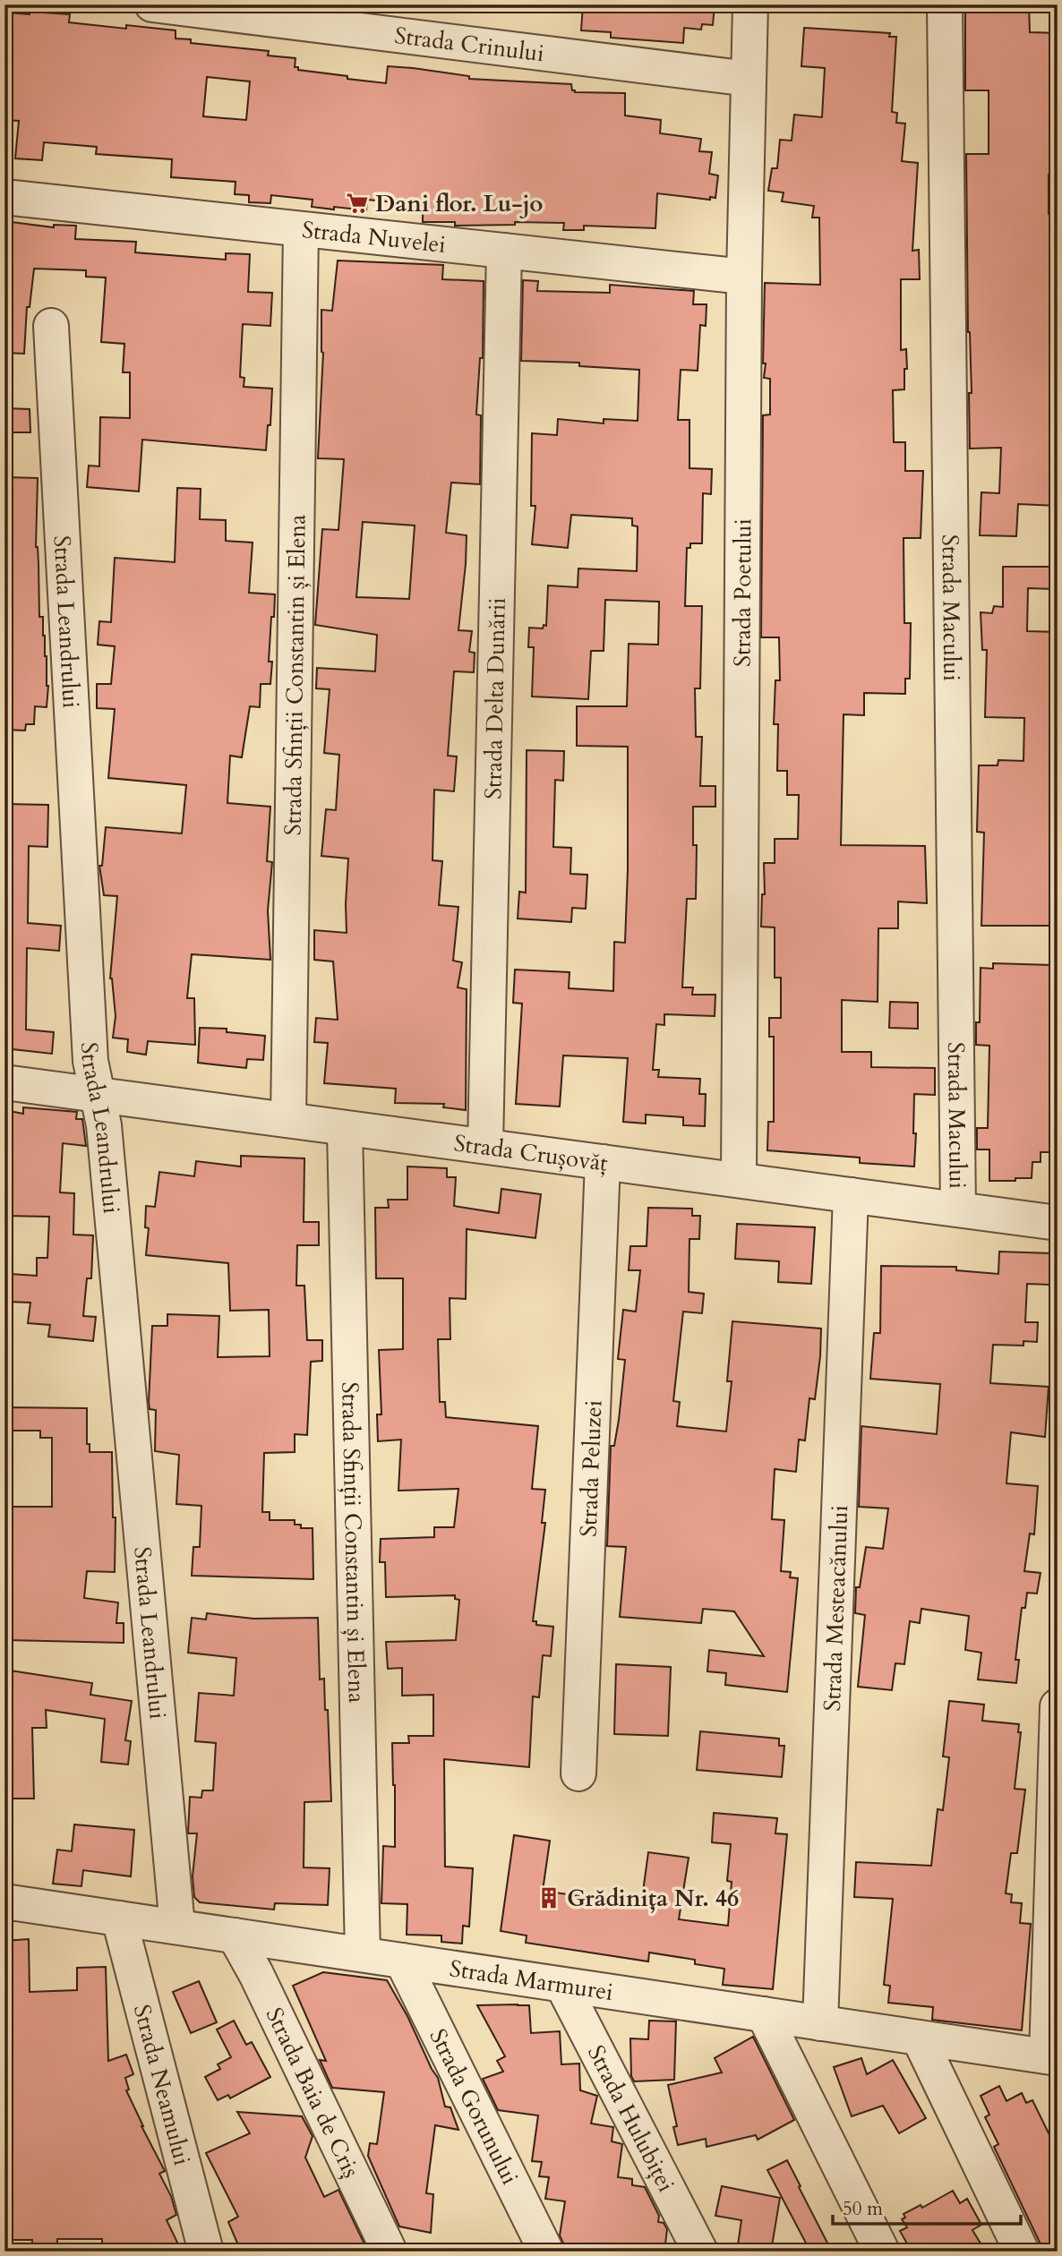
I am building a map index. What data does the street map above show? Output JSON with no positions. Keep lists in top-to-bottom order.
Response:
{
  "streets": {
    "street": [
      "Strada Crinului",
      "Strada Nuvelei",
      "Strada Poetului",
      "Strada Macului",
      "Strada Leandrului",
      "Strada Sfinții Constantin și Elena",
      "Strada Delta Dunării",
      "Strada Crușovăț",
      "Strada Peluzei",
      "Strada Mesteacănului",
      "Strada Marmurei",
      "Strada Neamului",
      "Strada Baia de Criș",
      "Strada Gorunului",
      "Strada Hulubiței"
    ]
  },
  "crossings": [
    ["Strada Crinului", "Strada Poetului"],
    ["Strada Nuvelei", "Strada Poetului"],
    ["Strada Nuvelei", "Strada Sfinții Constantin și Elena"],
    ["Strada Nuvelei", "Strada Delta Dunării"],
    ["Strada Poetului", "Strada Crușovăț"],
    ["Strada Macului", "Strada Crușovăț"],
    ["Strada Leandrului", "Strada Crușovăț"],
    ["Strada Leandrului", "Strada Marmurei"],
    ["Strada Sfinții Constantin și Elena", "Strada Crușovăț"],
    ["Strada Sfinții Constantin și Elena", "Strada Marmurei"],
    ["Strada Delta Dunării", "Strada Crușovăț"],
    ["Strada Crușovăț", "Strada Peluzei"],
    ["Strada Crușovăț", "Strada Mesteacănului"],
    ["Strada Mesteacănului", "Strada Marmurei"],
    ["Strada Marmurei", "Strada Neamului"],
    ["Strada Marmurei", "Strada Baia de Criș"],
    ["Strada Marmurei", "Strada Gorunului"],
    ["Strada Marmurei", "Strada Hulubiței"]
  ],
  "places": {
    "supermarket": ["Dani flor. Lu-jo"],
    "building": ["Grădinița Nr. 46"]
  },
  "scale_bar": "50 m"
}
